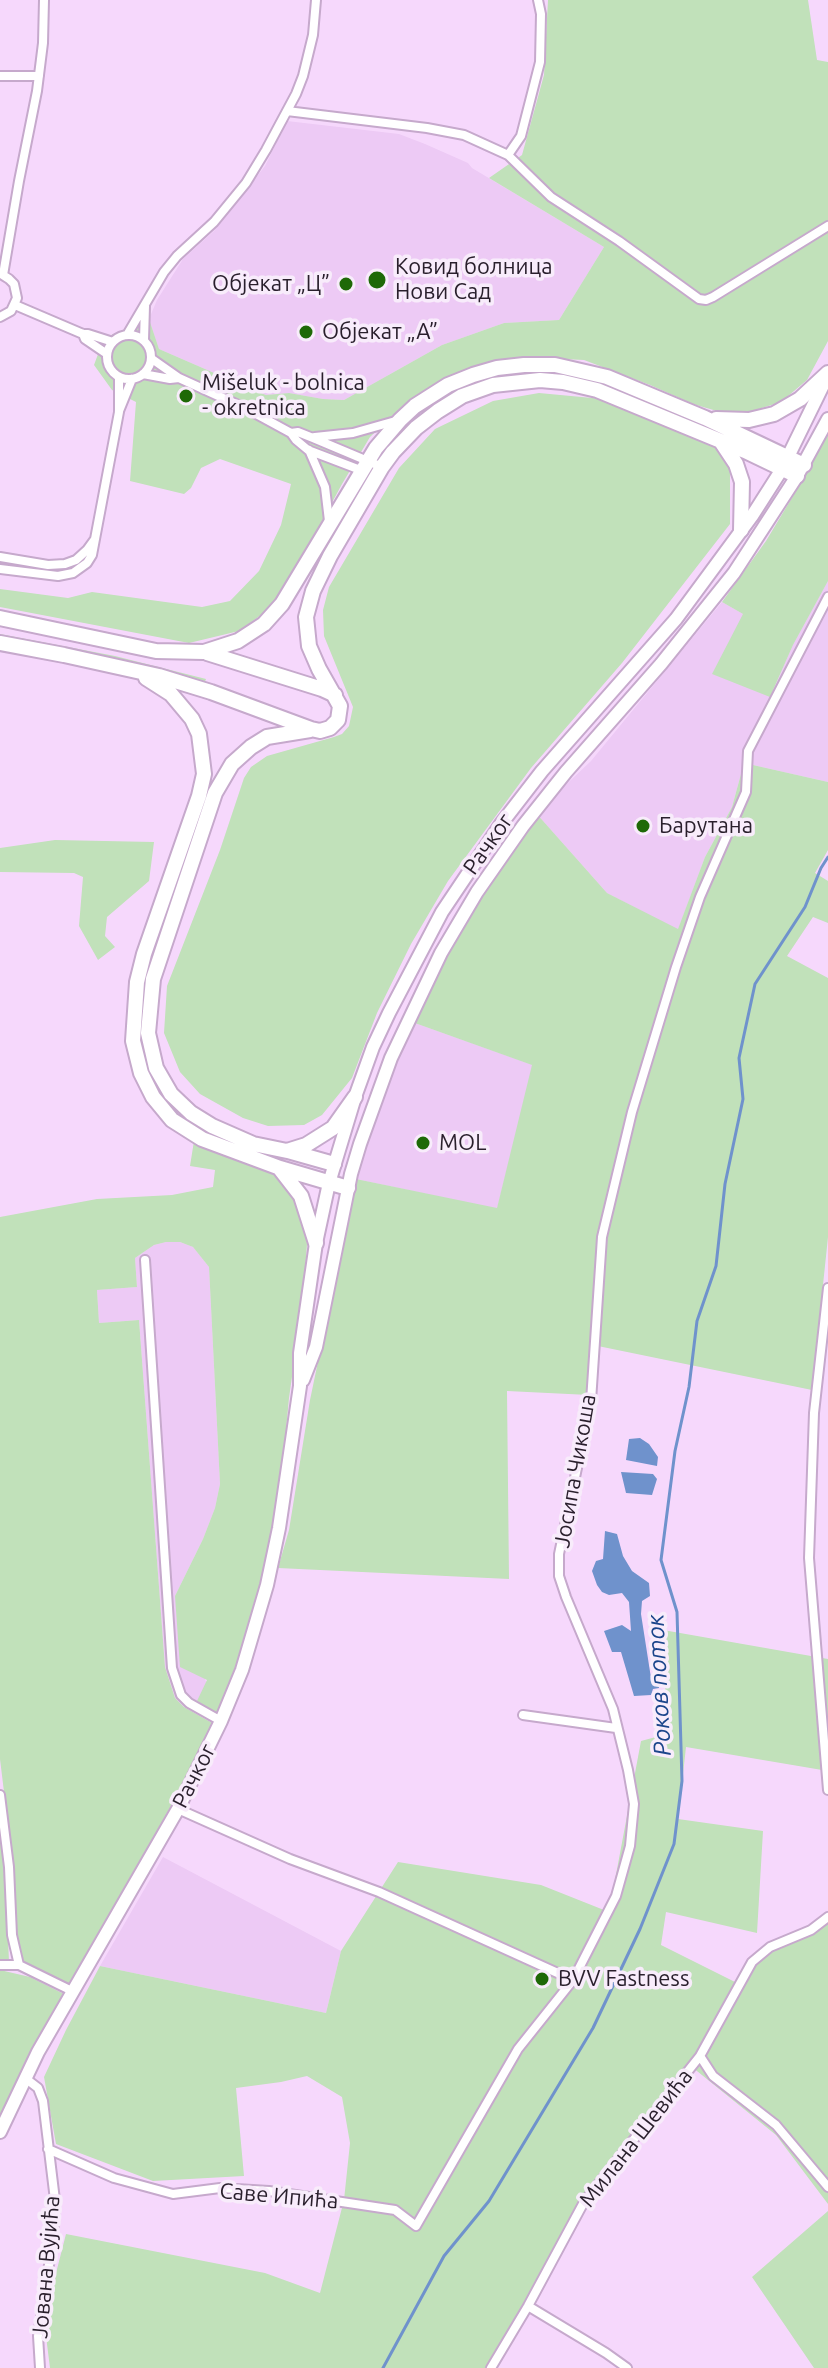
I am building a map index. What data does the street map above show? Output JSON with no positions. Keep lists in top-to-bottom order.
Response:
{
  "streets": {
    "main road": ["Рачког"],
    "street": [
      "Јосипа Чикоша",
      "Милана Шевића",
      "Саве Ипића",
      "Јована Вујића"
    ]
  },
  "crossings": [
    ["Рачког", "Јована Вујића"],
    ["Јосипа Чикоша", "Саве Ипића"],
    ["Саве Ипића", "Јована Вујића"]
  ],
  "water": ["Роков поток"],
  "places": [
    "Ковид болница Нови Сад",
    "Објекат „Ц”",
    "Објекат „А”",
    "Mišeluk - bolnica - okretnica",
    "Барутана",
    "MOL",
    "BVV Fastness"
  ]
}
